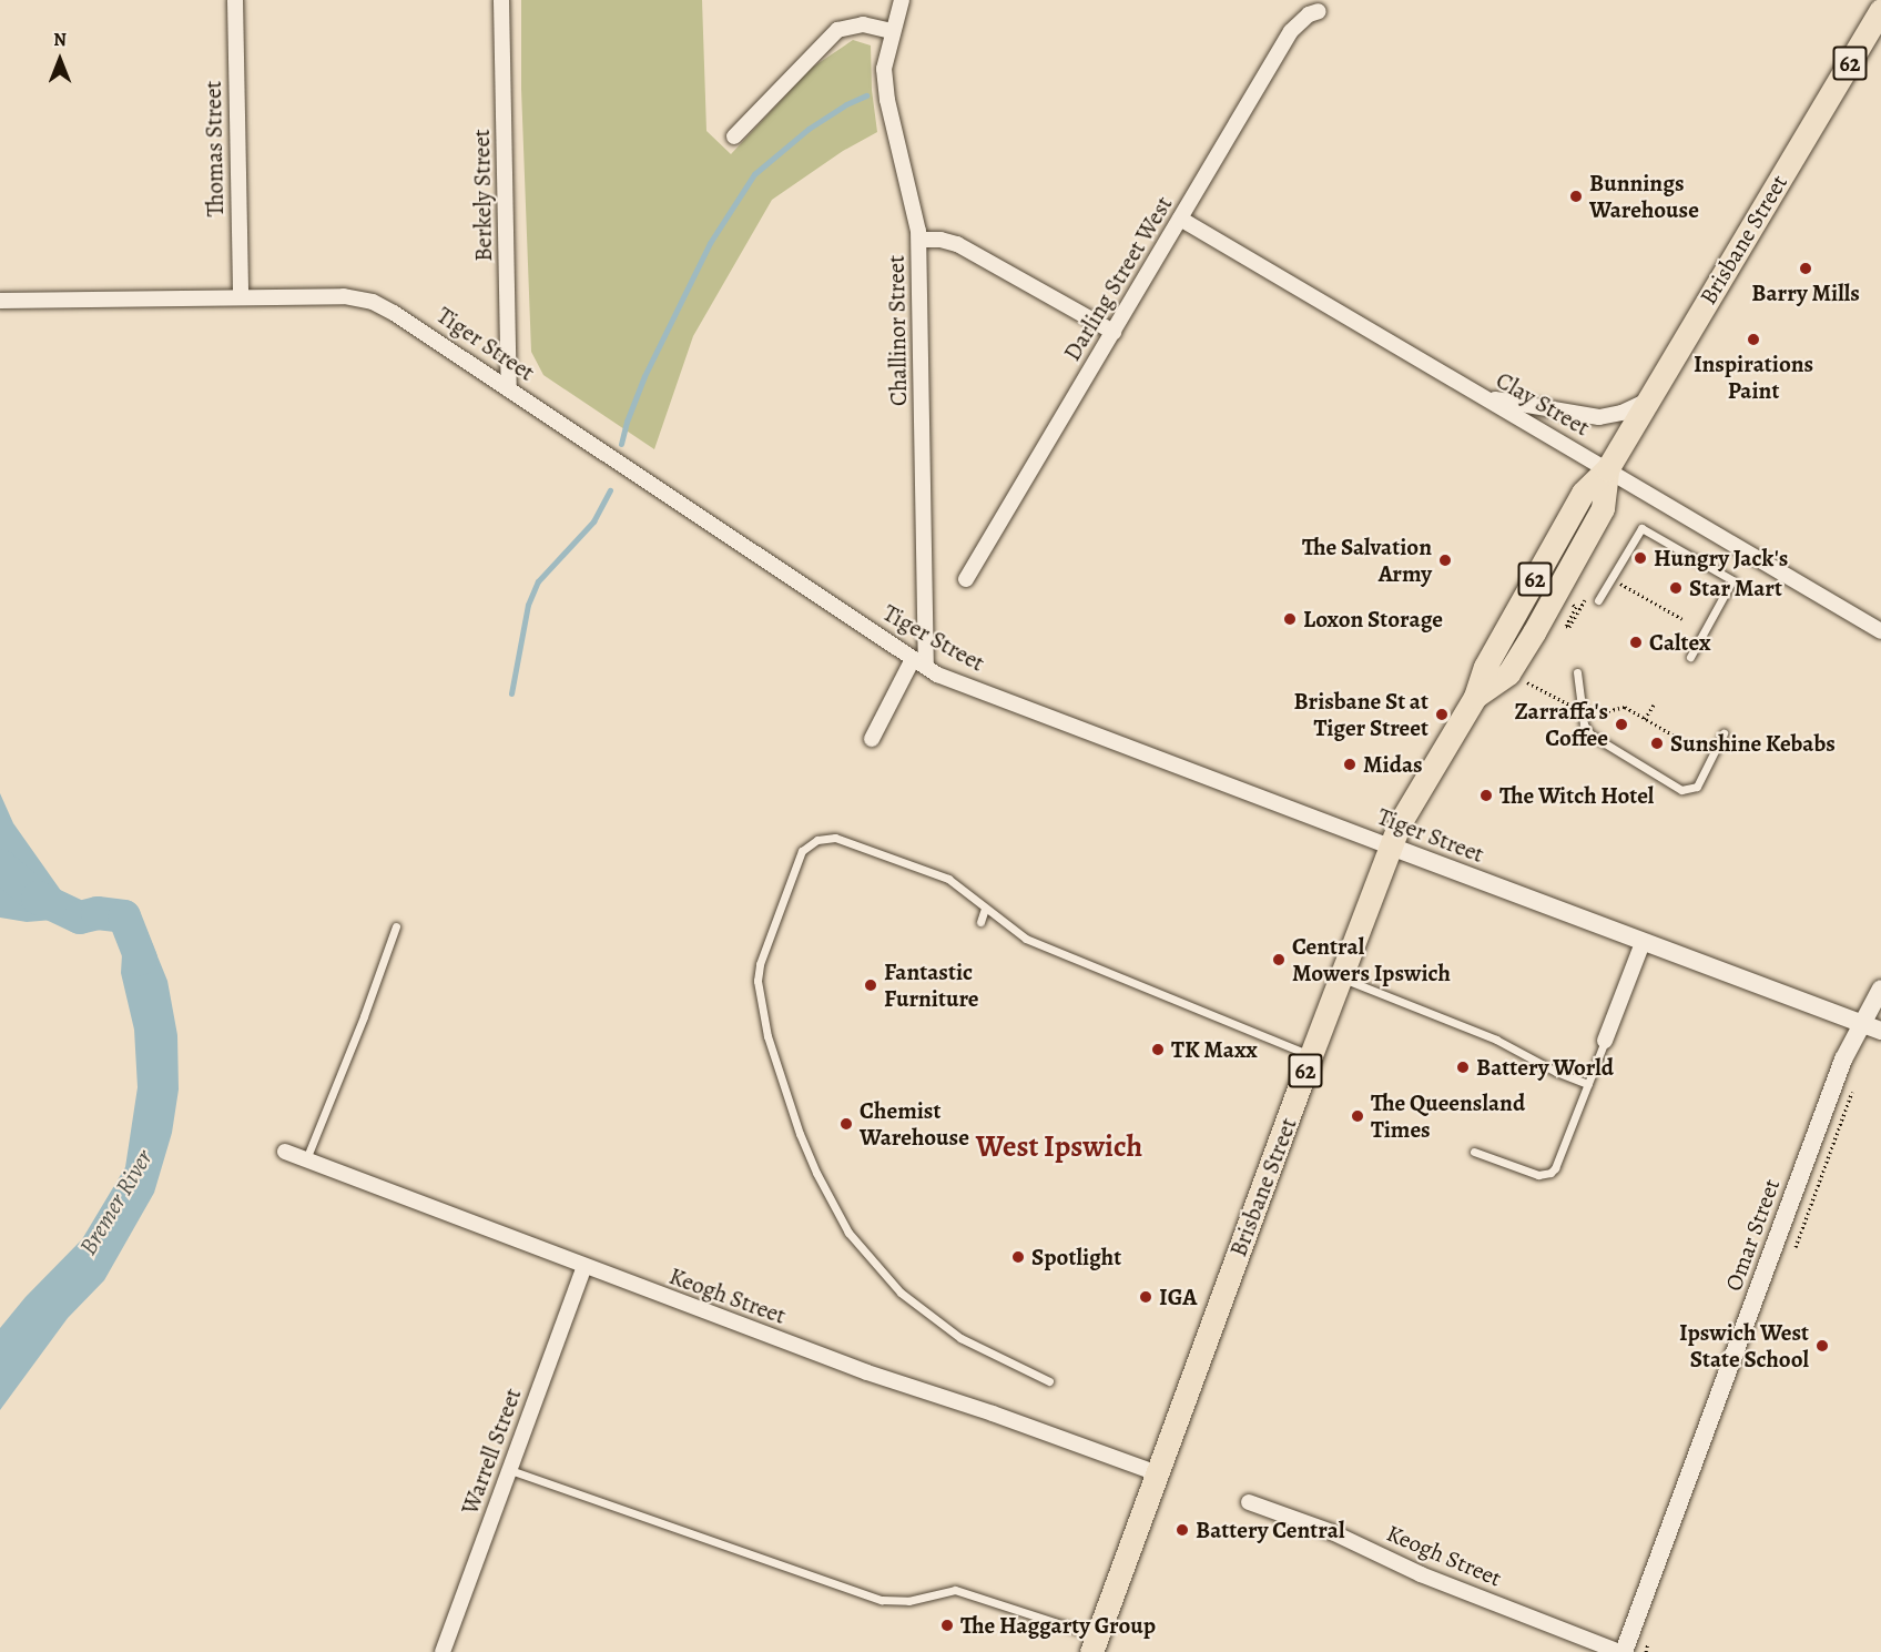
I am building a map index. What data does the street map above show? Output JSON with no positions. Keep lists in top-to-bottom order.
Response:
{
  "streets": {
    "main road": ["62", "Brisbane Street"],
    "street": [
      "Thomas Street",
      "Berkely Street",
      "Darling Street West",
      "Challinor Street",
      "Tiger Street",
      "Clay Street",
      "Omar Street",
      "Keogh Street",
      "Warrell Street"
    ]
  },
  "crossings": [
    ["Thomas Street", "Tiger Street"],
    ["Berkely Street", "Tiger Street"],
    ["Brisbane Street", "Tiger Street"],
    ["Brisbane Street", "Clay Street"],
    ["Brisbane Street", "Keogh Street"],
    ["Darling Street West", "Clay Street"],
    ["Challinor Street", "Tiger Street"],
    ["Tiger Street", "Omar Street"],
    ["Omar Street", "Keogh Street"],
    ["Keogh Street", "Warrell Street"]
  ],
  "districts": ["West Ipswich"],
  "water": ["Bremer River"],
  "places": [
    "Bunnings Warehouse",
    "Barry Mills",
    "Inspirations Paint",
    "Hungry Jack's",
    "The Salvation Army",
    "Star Mart",
    "Loxon Storage",
    "Caltex",
    "Brisbane St at Tiger Street",
    "Zarraffa's Coffee",
    "Sunshine Kebabs",
    "Midas",
    "The Witch Hotel",
    "Central Mowers Ipswich",
    "Fantastic Furniture",
    "TK Maxx",
    "Battery World",
    "The Queensland Times",
    "Chemist Warehouse",
    "Spotlight",
    "IGA",
    "Ipswich West State School",
    "Battery Central",
    "The Haggarty Group"
  ],
  "north": "top"
}
